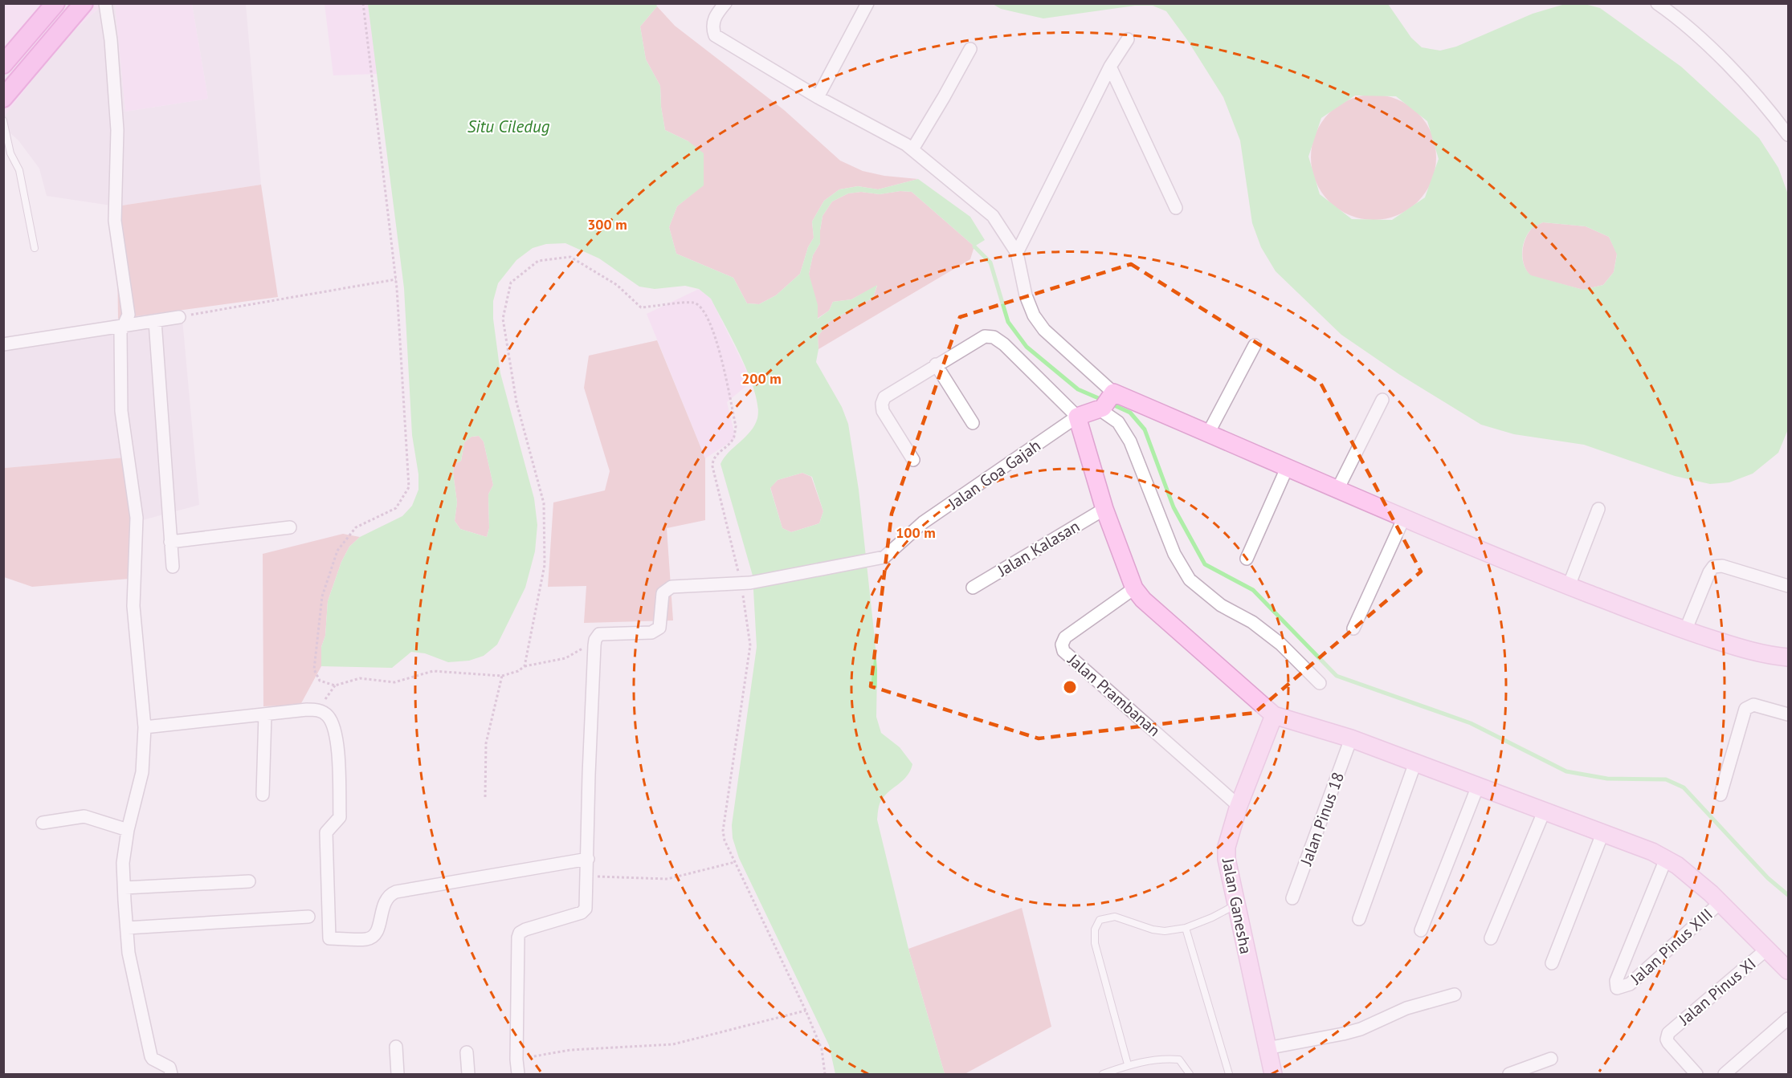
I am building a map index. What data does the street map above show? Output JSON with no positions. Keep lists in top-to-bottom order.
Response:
{
  "streets": {
    "street": [
      "Jalan Goa Gajah",
      "Jalan Kalasan",
      "Jalan Prambanan",
      "Jalan Pinus 18",
      "Jalan Ganesha",
      "Jalan Pinus XIII",
      "Jalan Pinus XI"
    ]
  },
  "crossings": [
    ["Jalan Prambanan", "Jalan Ganesha"]
  ],
  "water": ["Situ Ciledug"],
  "rings": ["300 m", "200 m", "100 m"]
}
